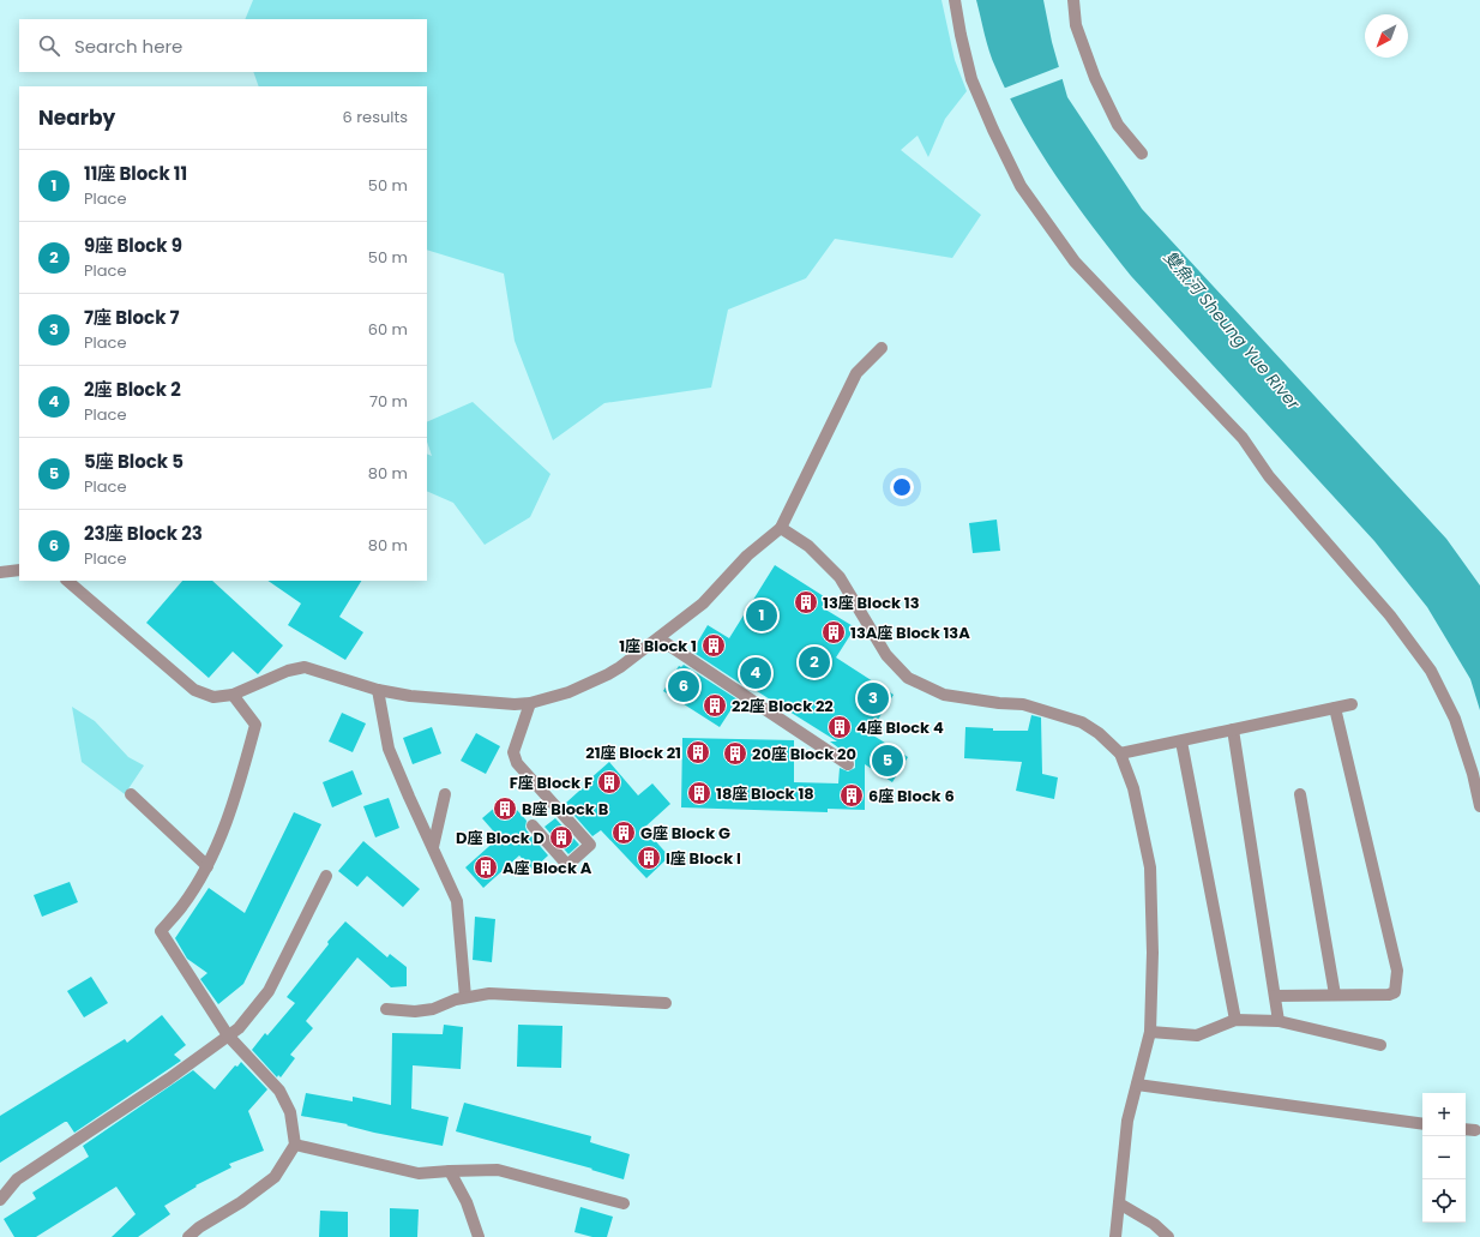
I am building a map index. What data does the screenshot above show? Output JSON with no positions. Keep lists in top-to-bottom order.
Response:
{
  "water": ["雙魚河 Sheung Yue River"],
  "places": {
    "building": [
      "13座 Block 13",
      "13A座 Block 13A",
      "1座 Block 1",
      "22座 Block 22",
      "4座 Block 4",
      "21座 Block 21",
      "20座 Block 20",
      "F座 Block F",
      "18座 Block 18",
      "6座 Block 6",
      "B座 Block B",
      "G座 Block G",
      "D座 Block D",
      "I座 Block I",
      "A座 Block A"
    ]
  },
  "north": "bottom left",
  "page": {
    "search": "Search here",
    "heading": ["Nearby", "6 results"],
    "list": [
      {
        "mark": "1",
        "name": "11座 Block 11",
        "note": "Place",
        "value": "50 m"
      },
      {
        "mark": "2",
        "name": "9座 Block 9",
        "note": "Place",
        "value": "50 m"
      },
      {
        "mark": "3",
        "name": "7座 Block 7",
        "note": "Place",
        "value": "60 m"
      },
      {
        "mark": "4",
        "name": "2座 Block 2",
        "note": "Place",
        "value": "70 m"
      },
      {
        "mark": "5",
        "name": "5座 Block 5",
        "note": "Place",
        "value": "80 m"
      },
      {
        "mark": "6",
        "name": "23座 Block 23",
        "note": "Place",
        "value": "80 m"
      }
    ],
    "pins": [
      "1",
      "2",
      "4",
      "6",
      "3",
      "5"
    ],
    "map_buttons": ["+", "−"]
  }
}
